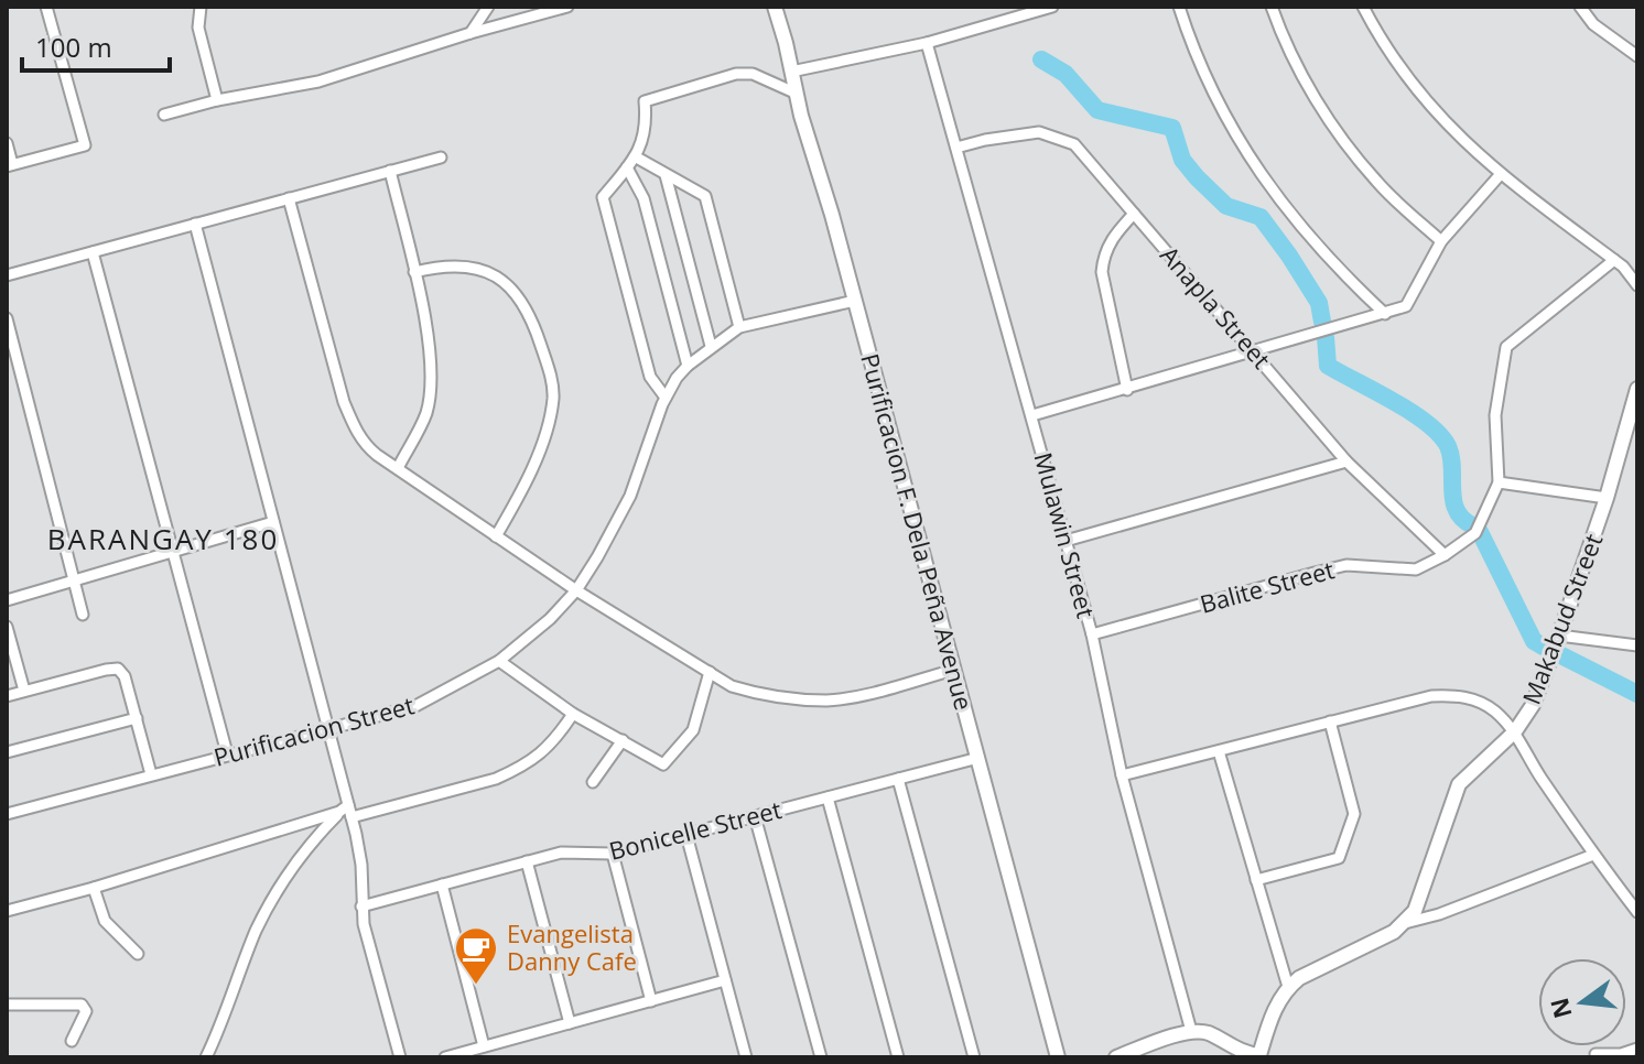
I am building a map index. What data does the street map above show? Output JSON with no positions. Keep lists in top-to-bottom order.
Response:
{
  "streets": {
    "street": [
      "Anapla Street",
      "Purificacion F. Dela Peña Avenue",
      "Mulawin Street",
      "Balite Street",
      "Makabud Street",
      "Purificacion Street",
      "Bonicelle Street"
    ]
  },
  "crossings": [
    ["Anapla Street", "Mulawin Street"],
    ["Anapla Street", "Balite Street"],
    ["Purificacion F. Dela Peña Avenue", "Purificacion Street"],
    ["Purificacion F. Dela Peña Avenue", "Bonicelle Street"],
    ["Mulawin Street", "Balite Street"]
  ],
  "districts": ["BARANGAY 180"],
  "places": {
    "cafe": ["Evangelista Danny Cafe"]
  },
  "scale_bar": "100 m",
  "north": "left"
}
